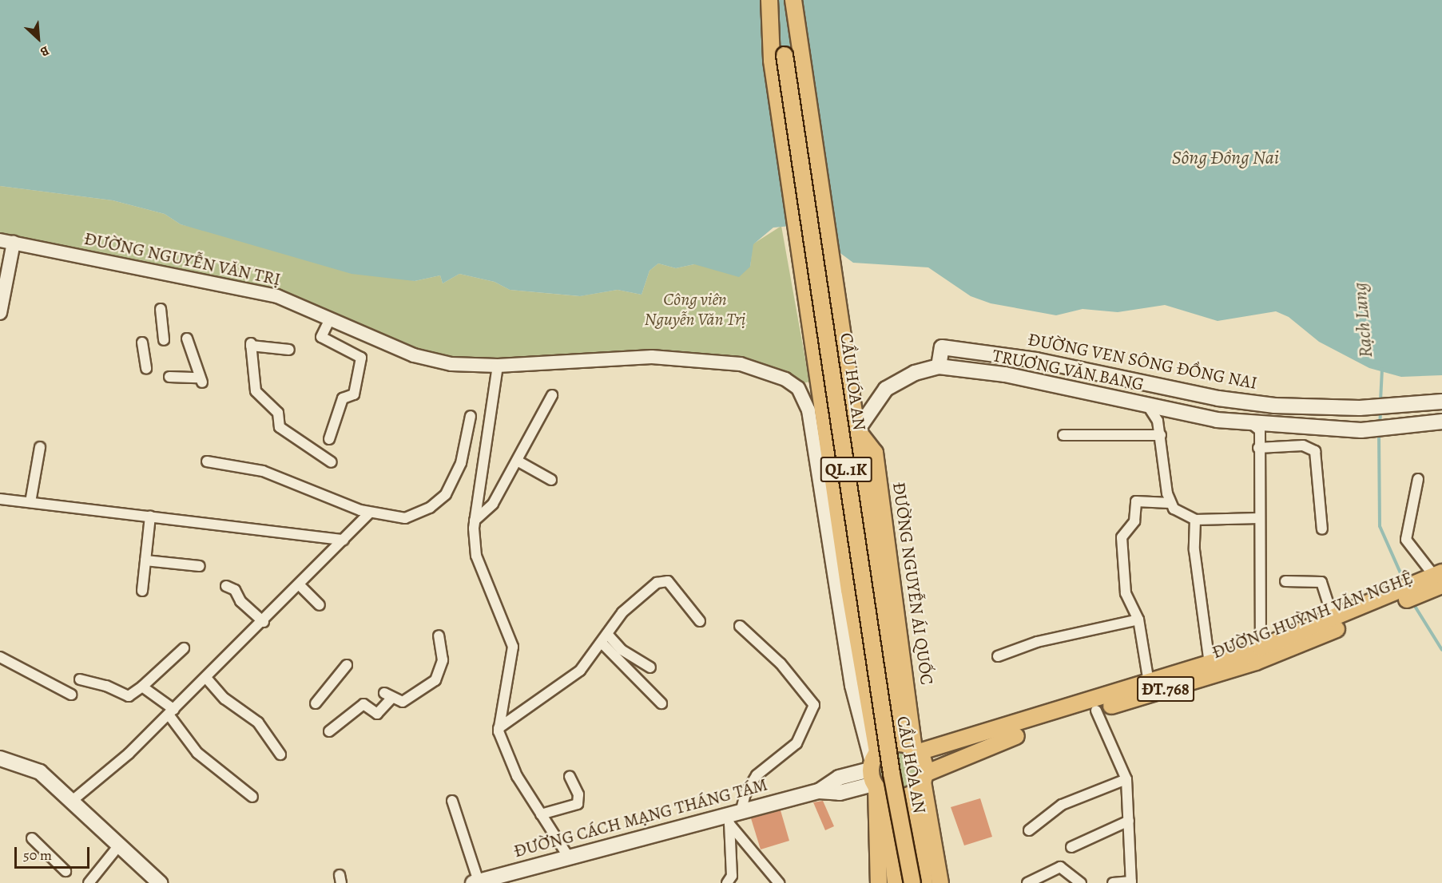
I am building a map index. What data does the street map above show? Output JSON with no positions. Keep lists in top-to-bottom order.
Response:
{
  "streets": {
    "main road": [
      "ĐƯỜNG VEN SÔNG ĐỒNG NAI",
      "TRƯƠNG VĂN BANG",
      "CẦU HÓA AN",
      "QL.1K",
      "ĐƯỜNG NGUYỄN ÁI QUỐC",
      "ĐƯỜNG HUỲNH VĂN NGHỆ",
      "ĐT.768",
      "ĐƯỜNG CÁCH MẠNG THÁNG TÁM"
    ],
    "street": ["ĐƯỜNG NGUYỄN VĂN TRỊ"]
  },
  "crossings": [
    ["ĐƯỜNG NGUYỄN VĂN TRỊ", "QL.1K"],
    ["ĐƯỜNG VEN SÔNG ĐỒNG NAI", "TRƯƠNG VĂN BANG"],
    ["CẦU HÓA AN", "QL.1K"],
    ["CẦU HÓA AN", "ĐƯỜNG NGUYỄN ÁI QUỐC"],
    ["QL.1K", "ĐƯỜNG HUỲNH VĂN NGHỆ"],
    ["QL.1K", "ĐƯỜNG CÁCH MẠNG THÁNG TÁM"],
    ["ĐƯỜNG NGUYỄN ÁI QUỐC", "ĐƯỜNG HUỲNH VĂN NGHỆ"],
    ["ĐƯỜNG HUỲNH VĂN NGHỆ", "ĐƯỜNG CÁCH MẠNG THÁNG TÁM"]
  ],
  "water": ["Sông Đồng Nai", "Rạch Lung"],
  "parks": ["Công viên Nguyễn Văn Trị"],
  "scale_bar": "50 m",
  "north": "bottom right"
}
